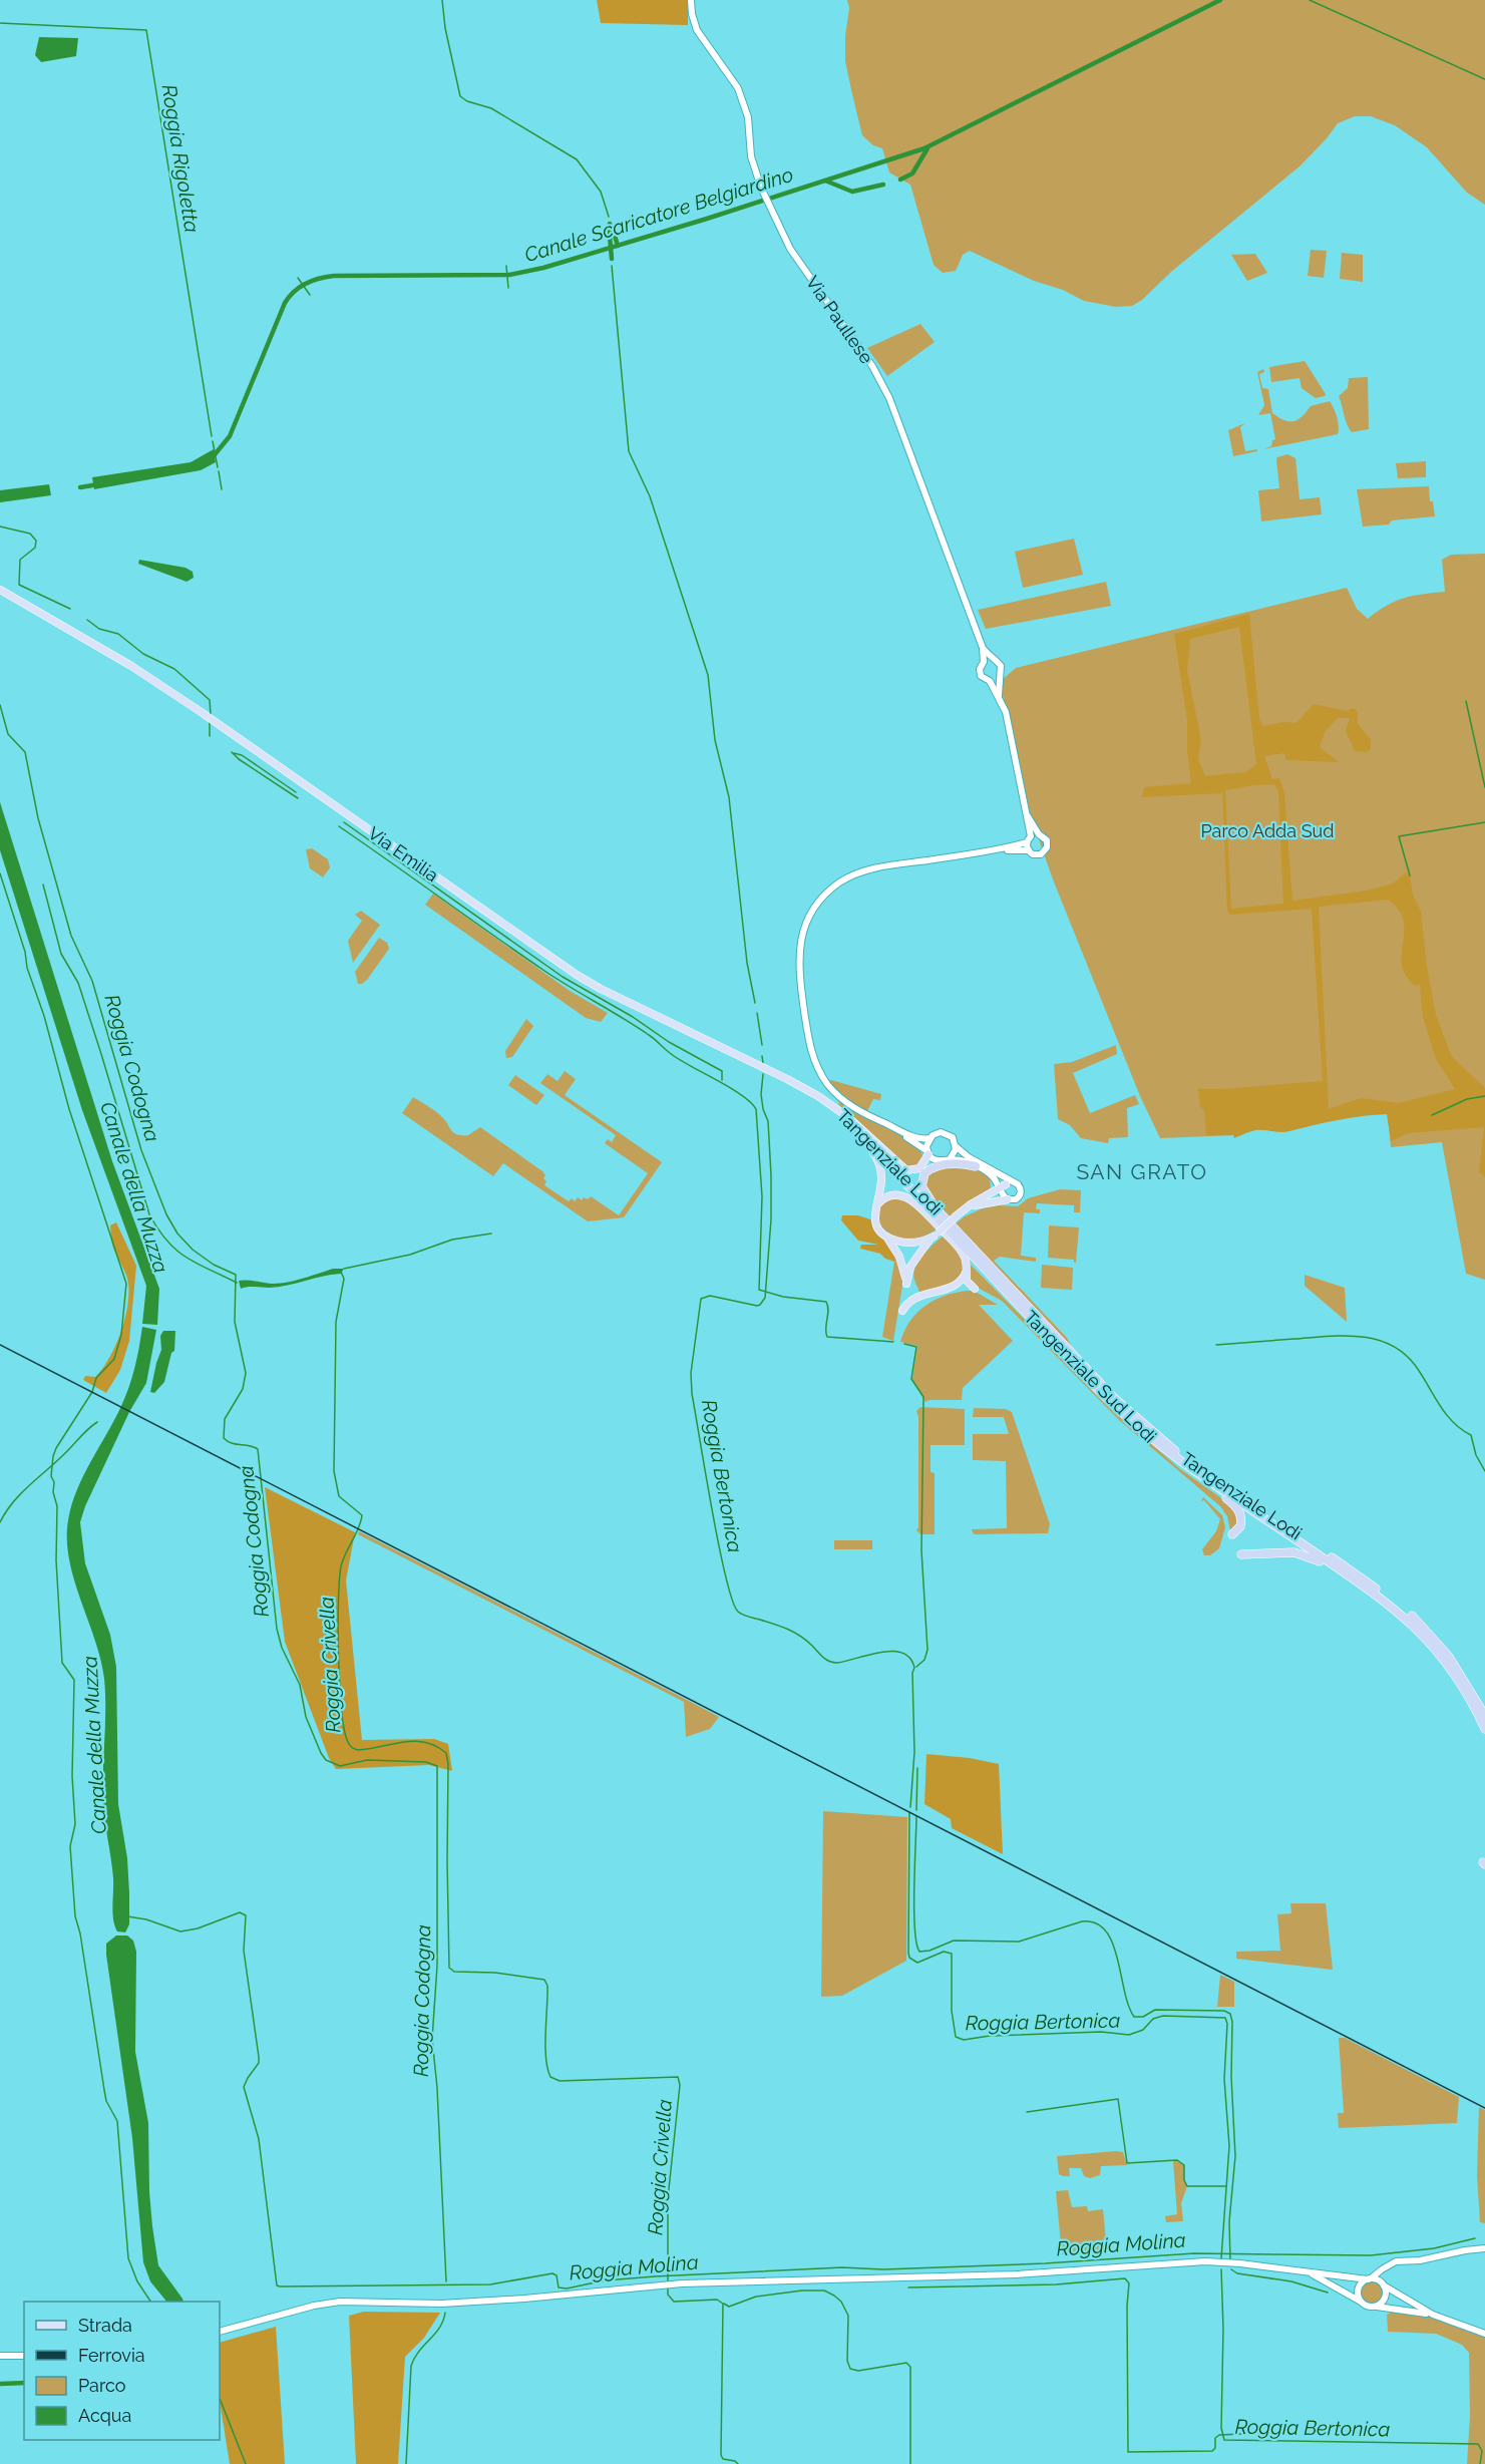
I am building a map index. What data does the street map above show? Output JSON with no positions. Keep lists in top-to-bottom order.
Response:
{
  "streets": {
    "highway": ["Tangenziale Lodi", "Tangenziale Sud Lodi"],
    "main road": ["Via Paullese", "Via Emilia"]
  },
  "crossings": [
    ["Via Emilia", "Tangenziale Lodi"],
    ["Via Emilia", "Tangenziale Sud Lodi"],
    ["Tangenziale Lodi", "Tangenziale Sud Lodi"]
  ],
  "districts": ["SAN GRATO"],
  "water": [
    "Roggia Rigoletta",
    "Canale Scaricatore Belgiardino",
    "Roggia Codogna",
    "Canale della Muzza",
    "Roggia Bertonica",
    "Roggia Crivella",
    "Roggia Molina"
  ],
  "parks": ["Parco Adda Sud"],
  "legend": [
    "Strada",
    "Ferrovia",
    "Parco",
    "Acqua"
  ]
}
